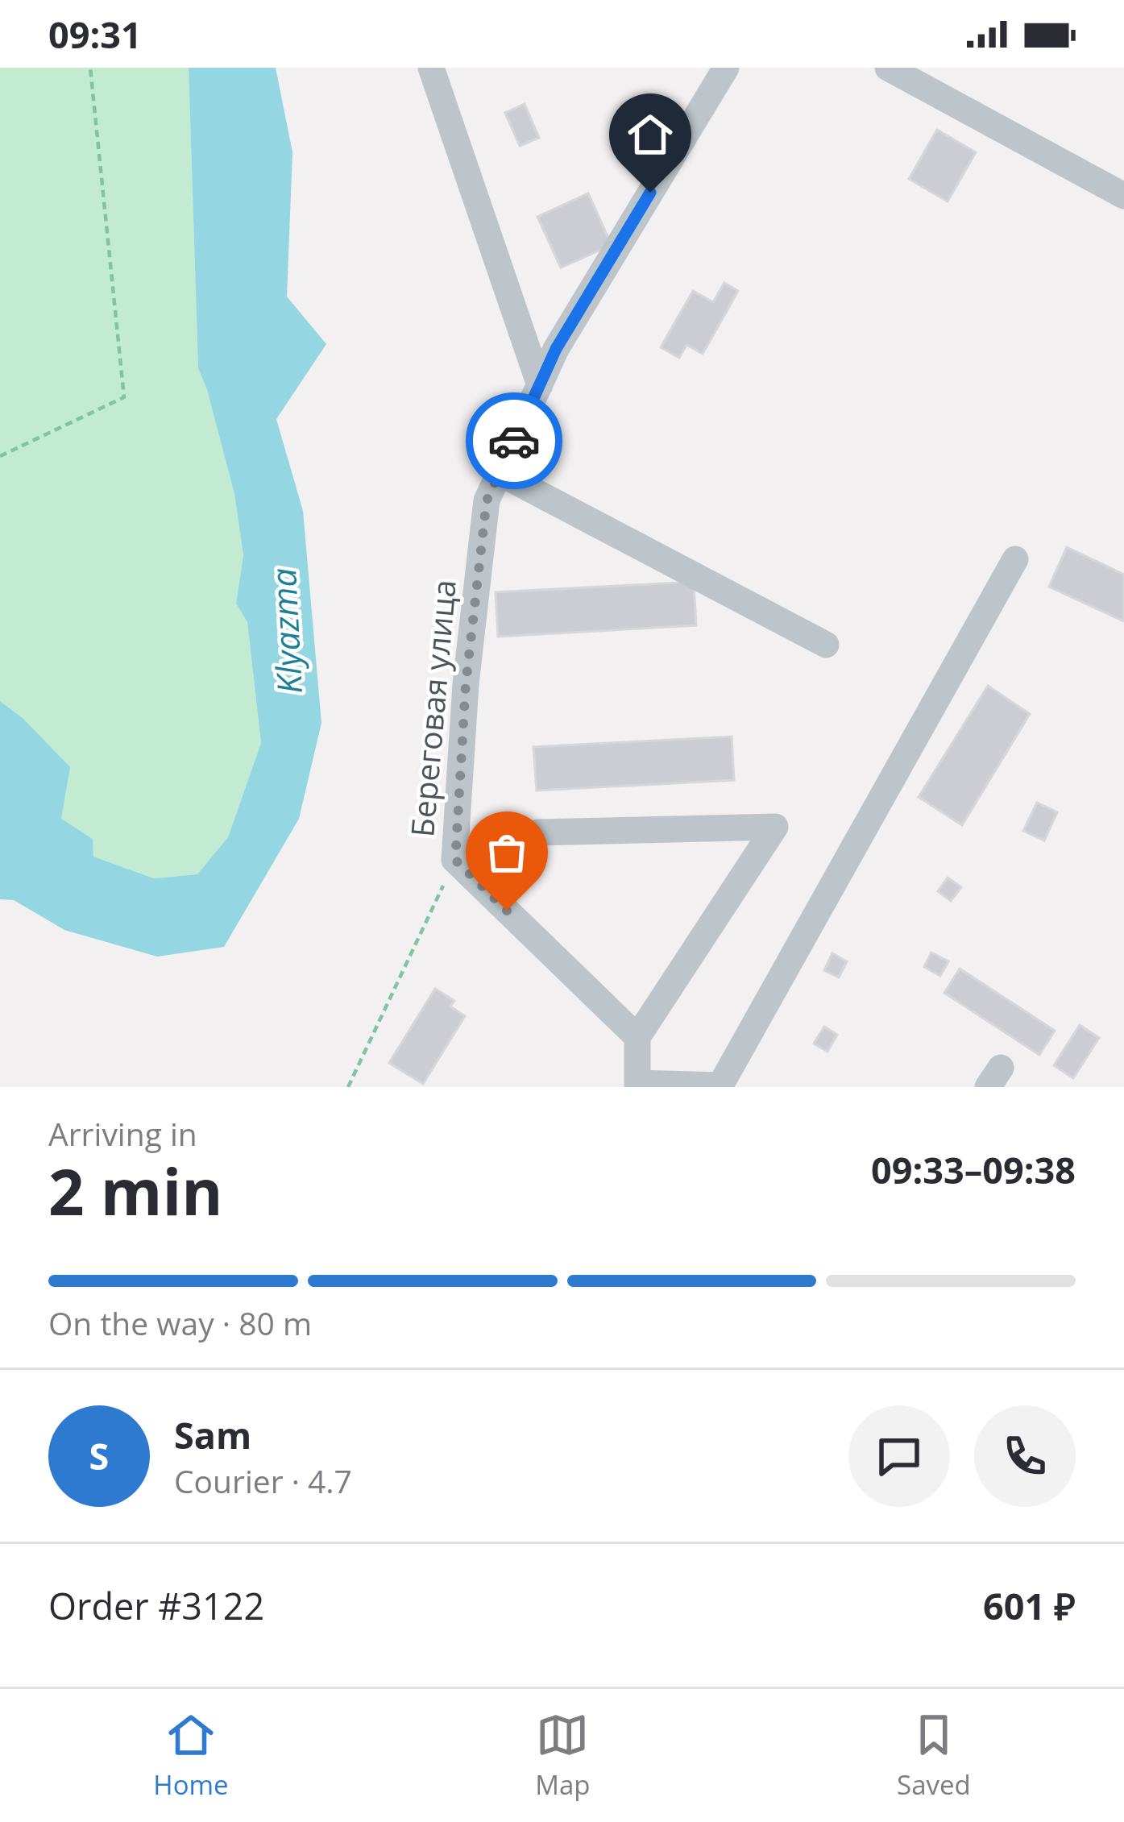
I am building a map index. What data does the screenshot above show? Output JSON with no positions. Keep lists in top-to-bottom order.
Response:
{
  "streets": {
    "street": ["Береговая улица"]
  },
  "water": ["Klyazma"],
  "page": {
    "status": "09:31",
    "heading": ["2 min", "Arriving in", "09:33–09:38"],
    "panel": [
      "Sam",
      "Courier · 4.7",
      "Order #3122",
      "601 ₽"
    ],
    "bar": "On the way · 80 m",
    "round": "S",
    "tabs": ["Home", "Map", "Saved"]
  }
}
